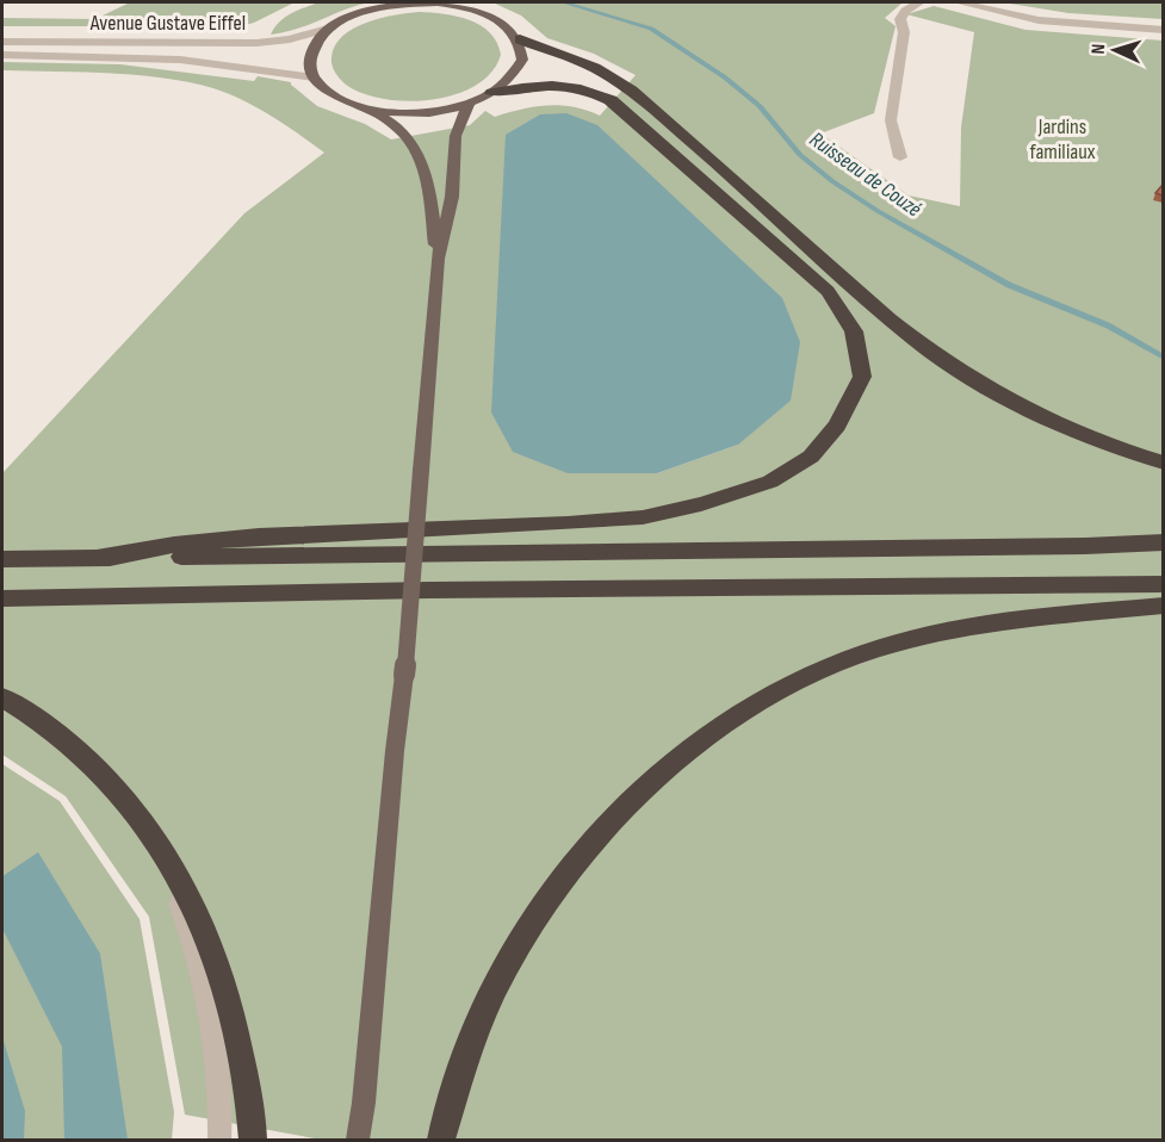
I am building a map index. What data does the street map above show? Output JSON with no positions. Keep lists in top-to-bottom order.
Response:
{
  "streets": {
    "street": ["Avenue Gustave Eiffel"]
  },
  "water": ["Ruisseau de Couzé"],
  "parks": ["Jardins familiaux"],
  "north": "left"
}
